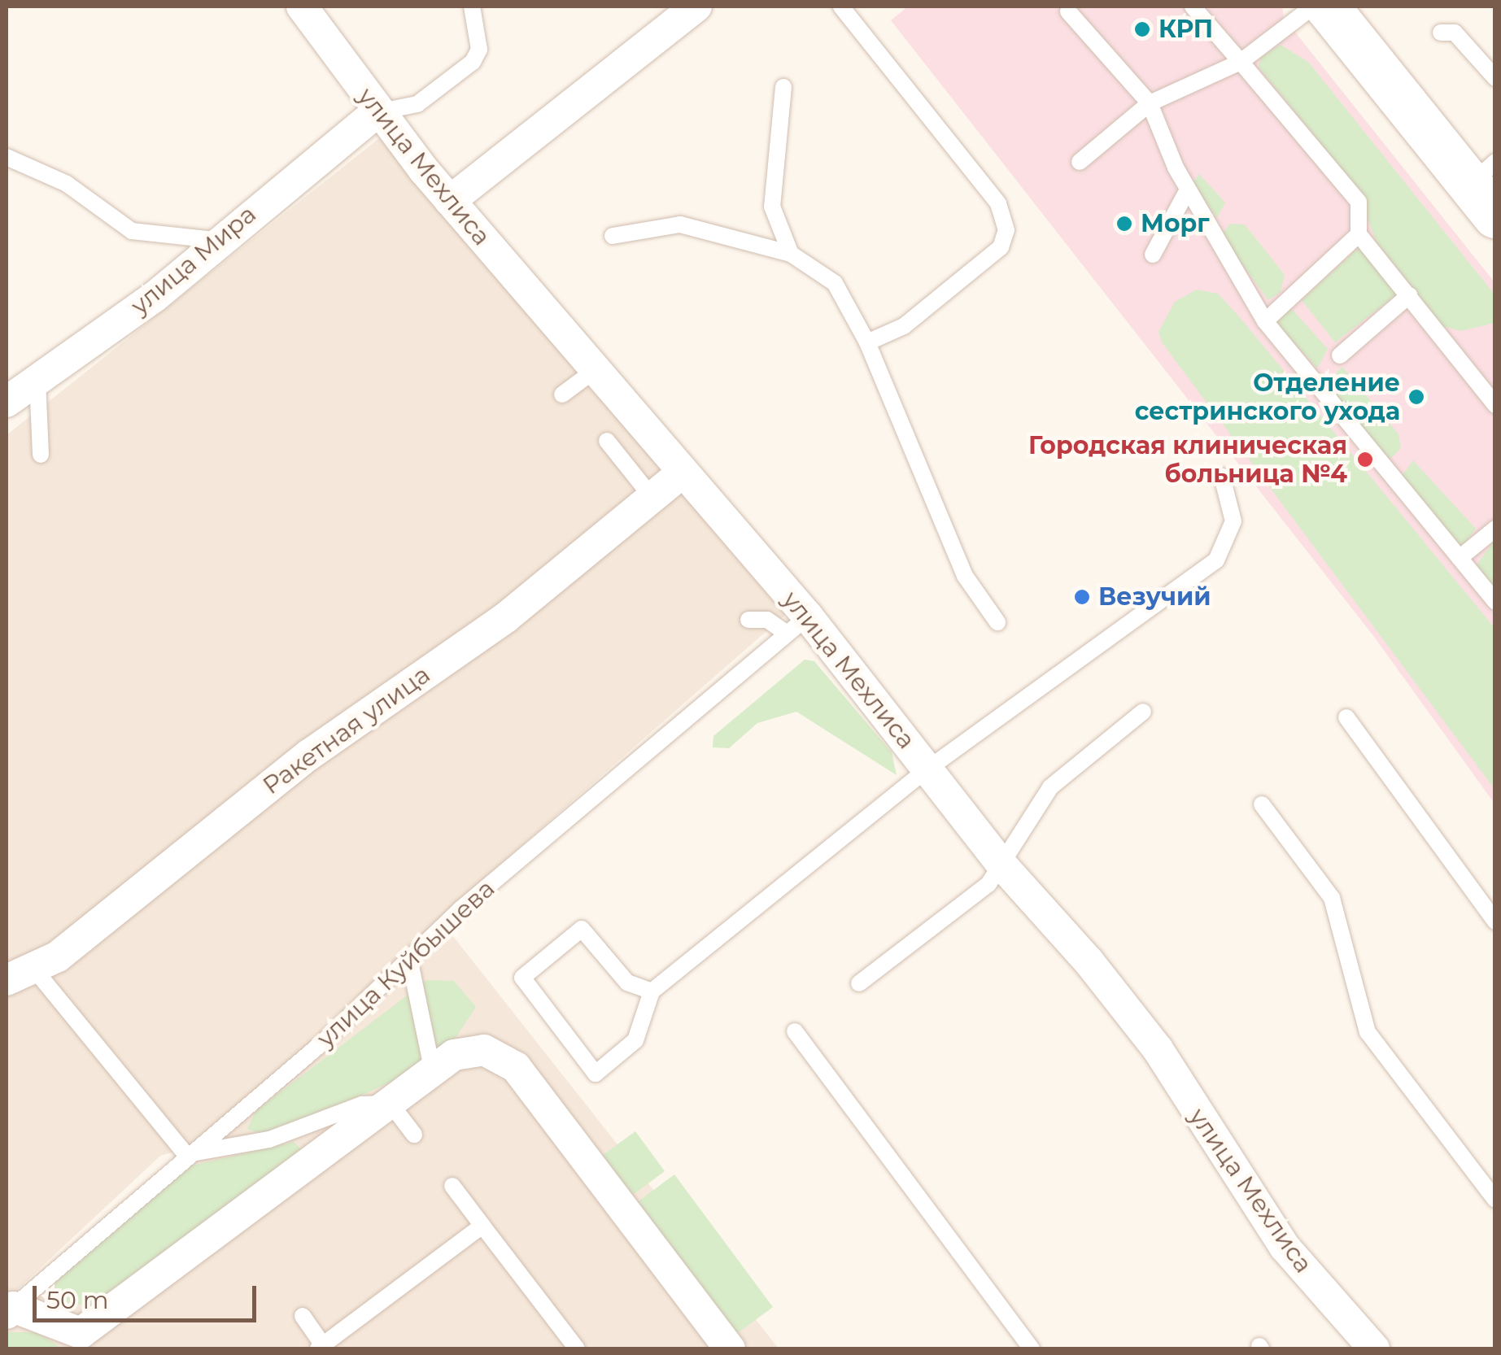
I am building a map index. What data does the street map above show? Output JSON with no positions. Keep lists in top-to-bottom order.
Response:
{
  "streets": {
    "street": ["улица Мехлиса", "улица Мира", "Ракетная улица"],
    "lane": ["улица Куйбышева"]
  },
  "crossings": [
    ["улица Мехлиса", "улица Мира"],
    ["улица Мехлиса", "Ракетная улица"],
    ["улица Мехлиса", "улица Куйбышева"]
  ],
  "places": [
    "КРП",
    "Морг",
    "Отделение сестринского ухода",
    "Городская клиническая больница №4",
    "Везучий"
  ],
  "scale_bar": "50 m"
}
